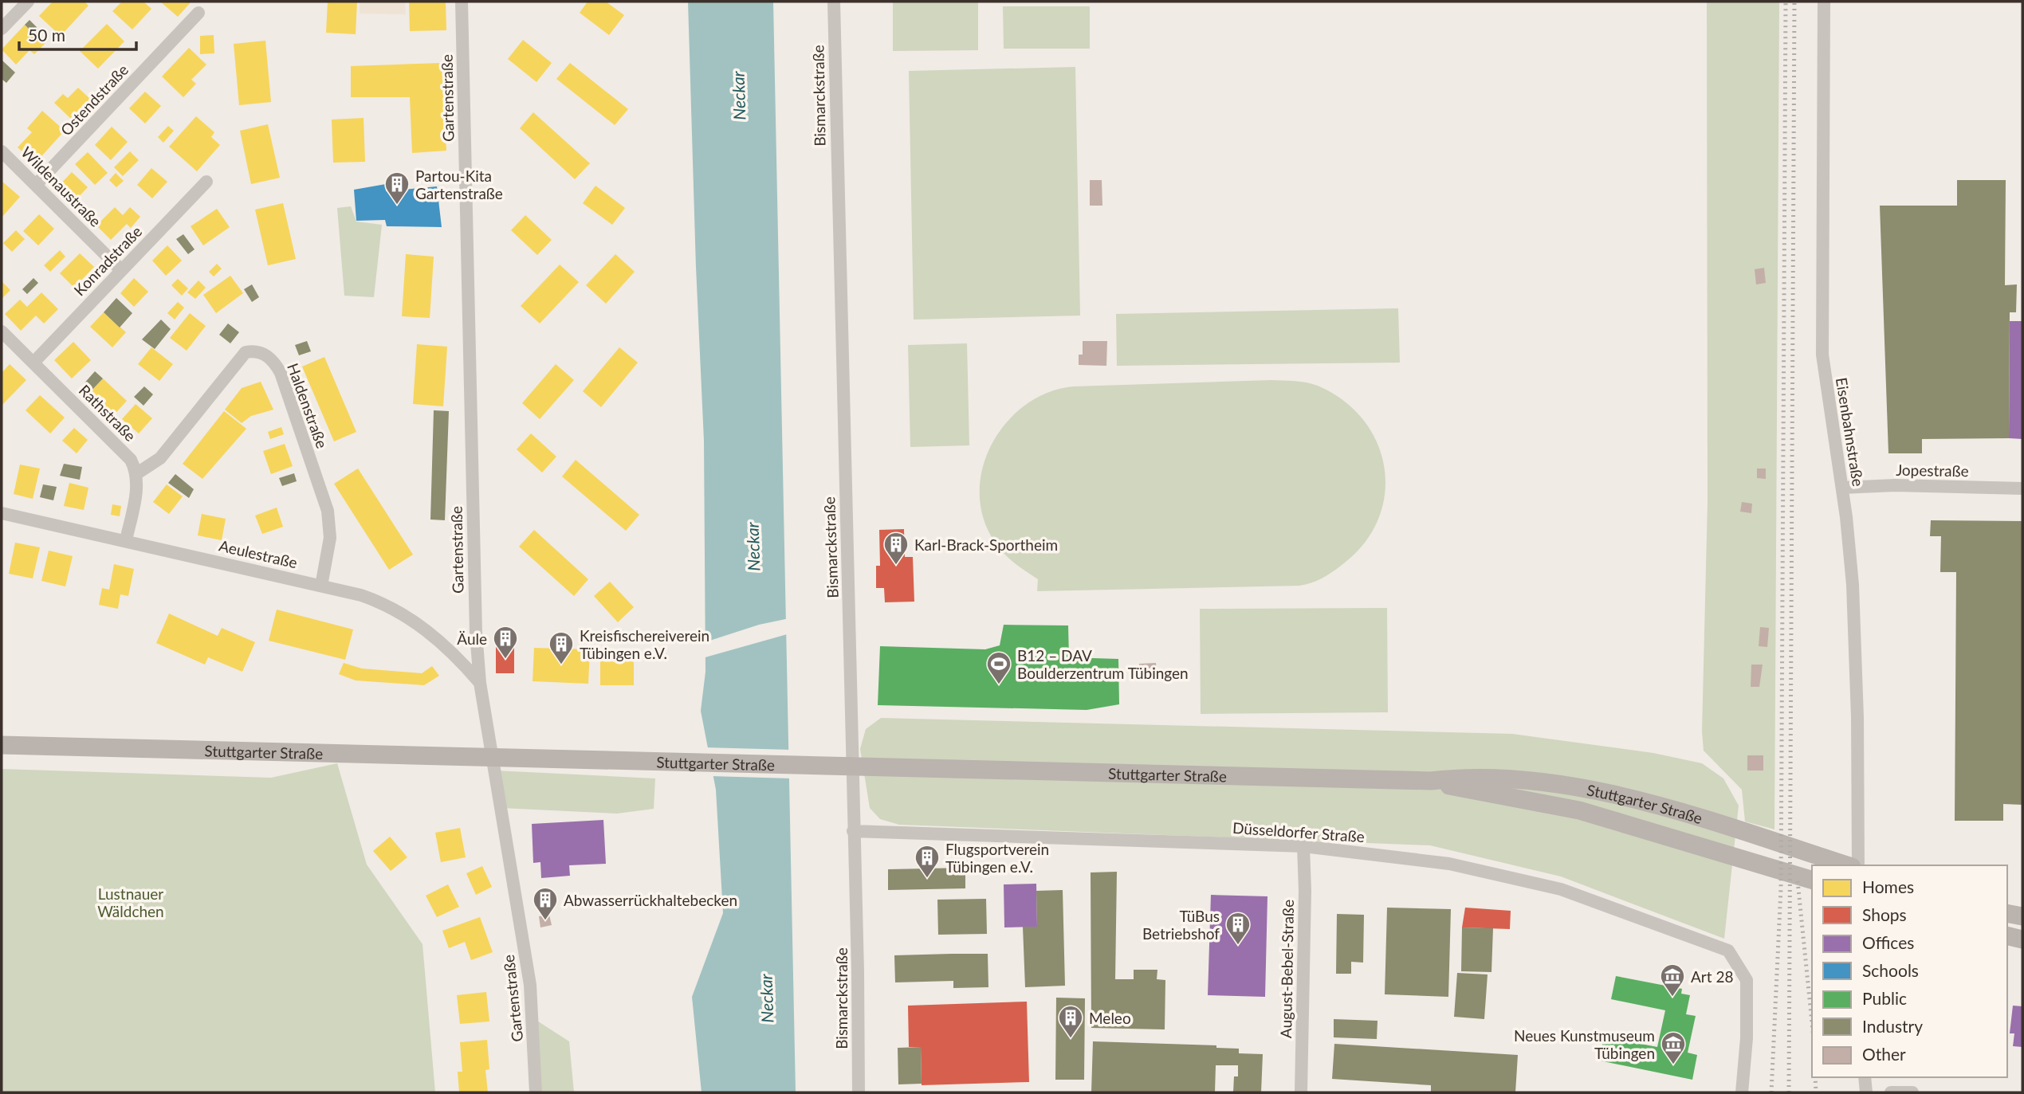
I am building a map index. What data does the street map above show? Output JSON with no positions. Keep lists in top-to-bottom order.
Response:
{
  "streets": {
    "main road": ["Stuttgarter Straße"],
    "street": [
      "Bismarckstraße",
      "Gartenstraße",
      "Ostendstraße",
      "Wildenaustraße",
      "Konradstraße",
      "Haldenstraße",
      "Rathstraße",
      "Eisenbahnstraße",
      "Jopestraße",
      "Aeulestraße",
      "Düsseldorfer Straße",
      "August-Bebel-Straße"
    ]
  },
  "crossings": [
    ["Bismarckstraße", "Düsseldorfer Straße"],
    ["Gartenstraße", "Aeulestraße"],
    ["Ostendstraße", "Wildenaustraße"],
    ["Wildenaustraße", "Konradstraße"],
    ["Konradstraße", "Rathstraße"],
    ["Haldenstraße", "Rathstraße"],
    ["Haldenstraße", "Aeulestraße"],
    ["Eisenbahnstraße", "Jopestraße"],
    ["Düsseldorfer Straße", "August-Bebel-Straße"]
  ],
  "water": ["Neckar"],
  "parks": ["Lustnauer Wäldchen"],
  "places": {
    "building": [
      "Partou-Kita Gartenstraße",
      "Karl-Brack-Sportheim",
      "Äule",
      "Kreisfischereiverein Tübingen e.V.",
      "Flugsportverein Tübingen e.V.",
      "Abwasserrückhaltebecken",
      "TüBus Betriebshof",
      "Meleo"
    ],
    "sports": ["B12 – DAV Boulderzentrum Tübingen"],
    "museum": ["Art 28", "Neues Kunstmuseum Tübingen"]
  },
  "legend": [
    "Homes",
    "Shops",
    "Offices",
    "Schools",
    "Public",
    "Industry",
    "Other"
  ],
  "scale_bar": "50 m"
}
